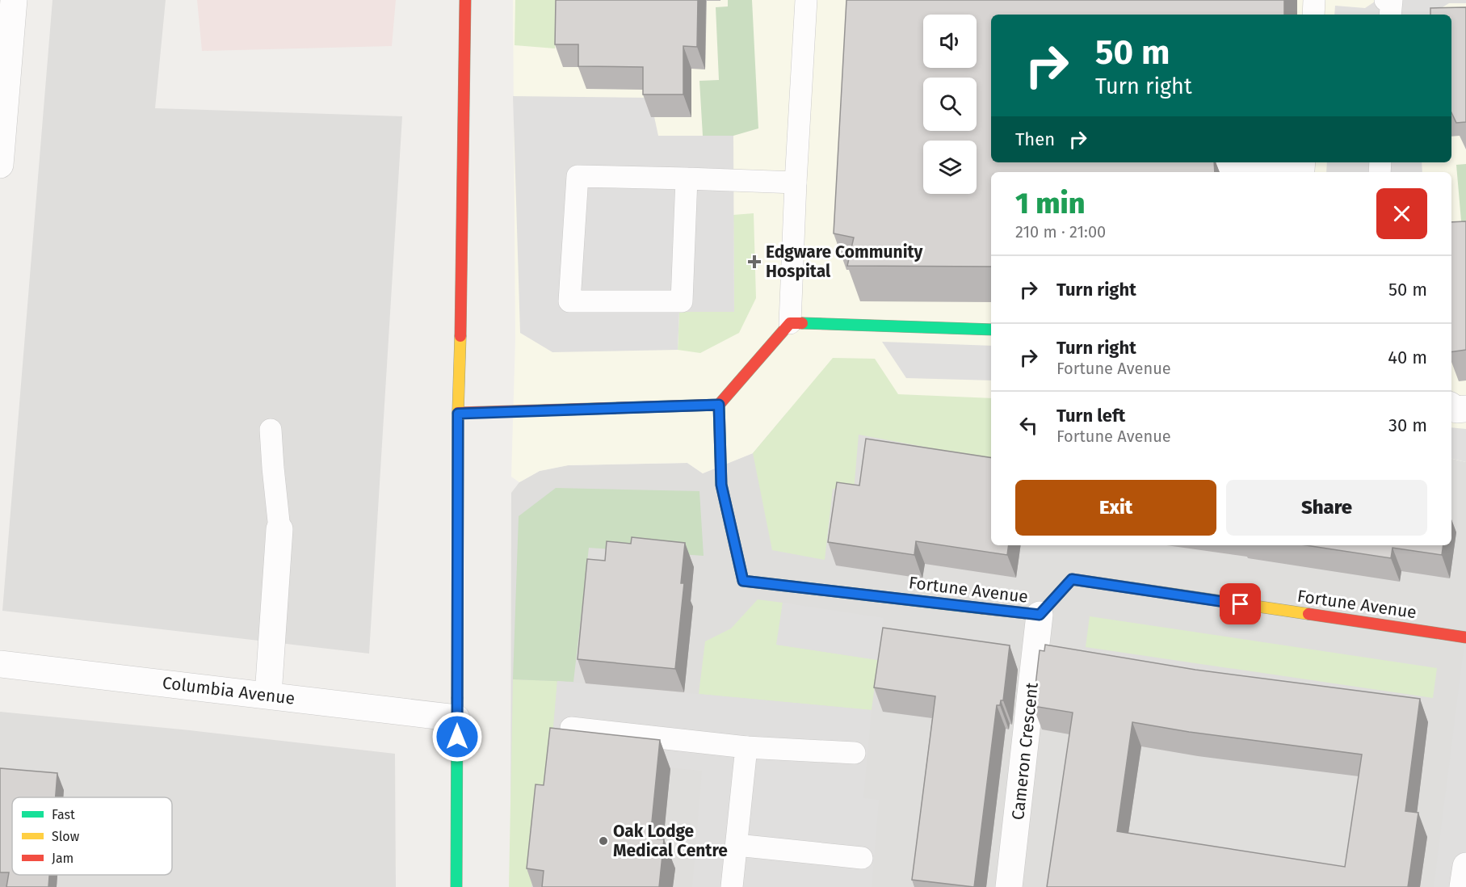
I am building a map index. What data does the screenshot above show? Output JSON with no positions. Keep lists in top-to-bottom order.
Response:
{
  "streets": {
    "street": ["Fortune Avenue", "Columbia Avenue", "Cameron Crescent"]
  },
  "crossings": [
    ["Fortune Avenue", "Cameron Crescent"]
  ],
  "places": {
    "health": ["Edgware Community Hospital"],
    "other": ["Oak Lodge Medical Centre"]
  },
  "legend": ["Fast", "Slow", "Jam"],
  "page": {
    "turn": ["50 m", "Turn right"],
    "then": "Then",
    "heading": ["1 min", "210 m · 21:00"],
    "list": [
      {
        "name": "Turn right",
        "value": "50 m"
      },
      {
        "name": "Turn right",
        "note": "Fortune Avenue",
        "value": "40 m"
      },
      {
        "name": "Turn left",
        "note": "Fortune Avenue",
        "value": "30 m"
      }
    ],
    "buttons": ["Exit", "Share"]
  }
}
